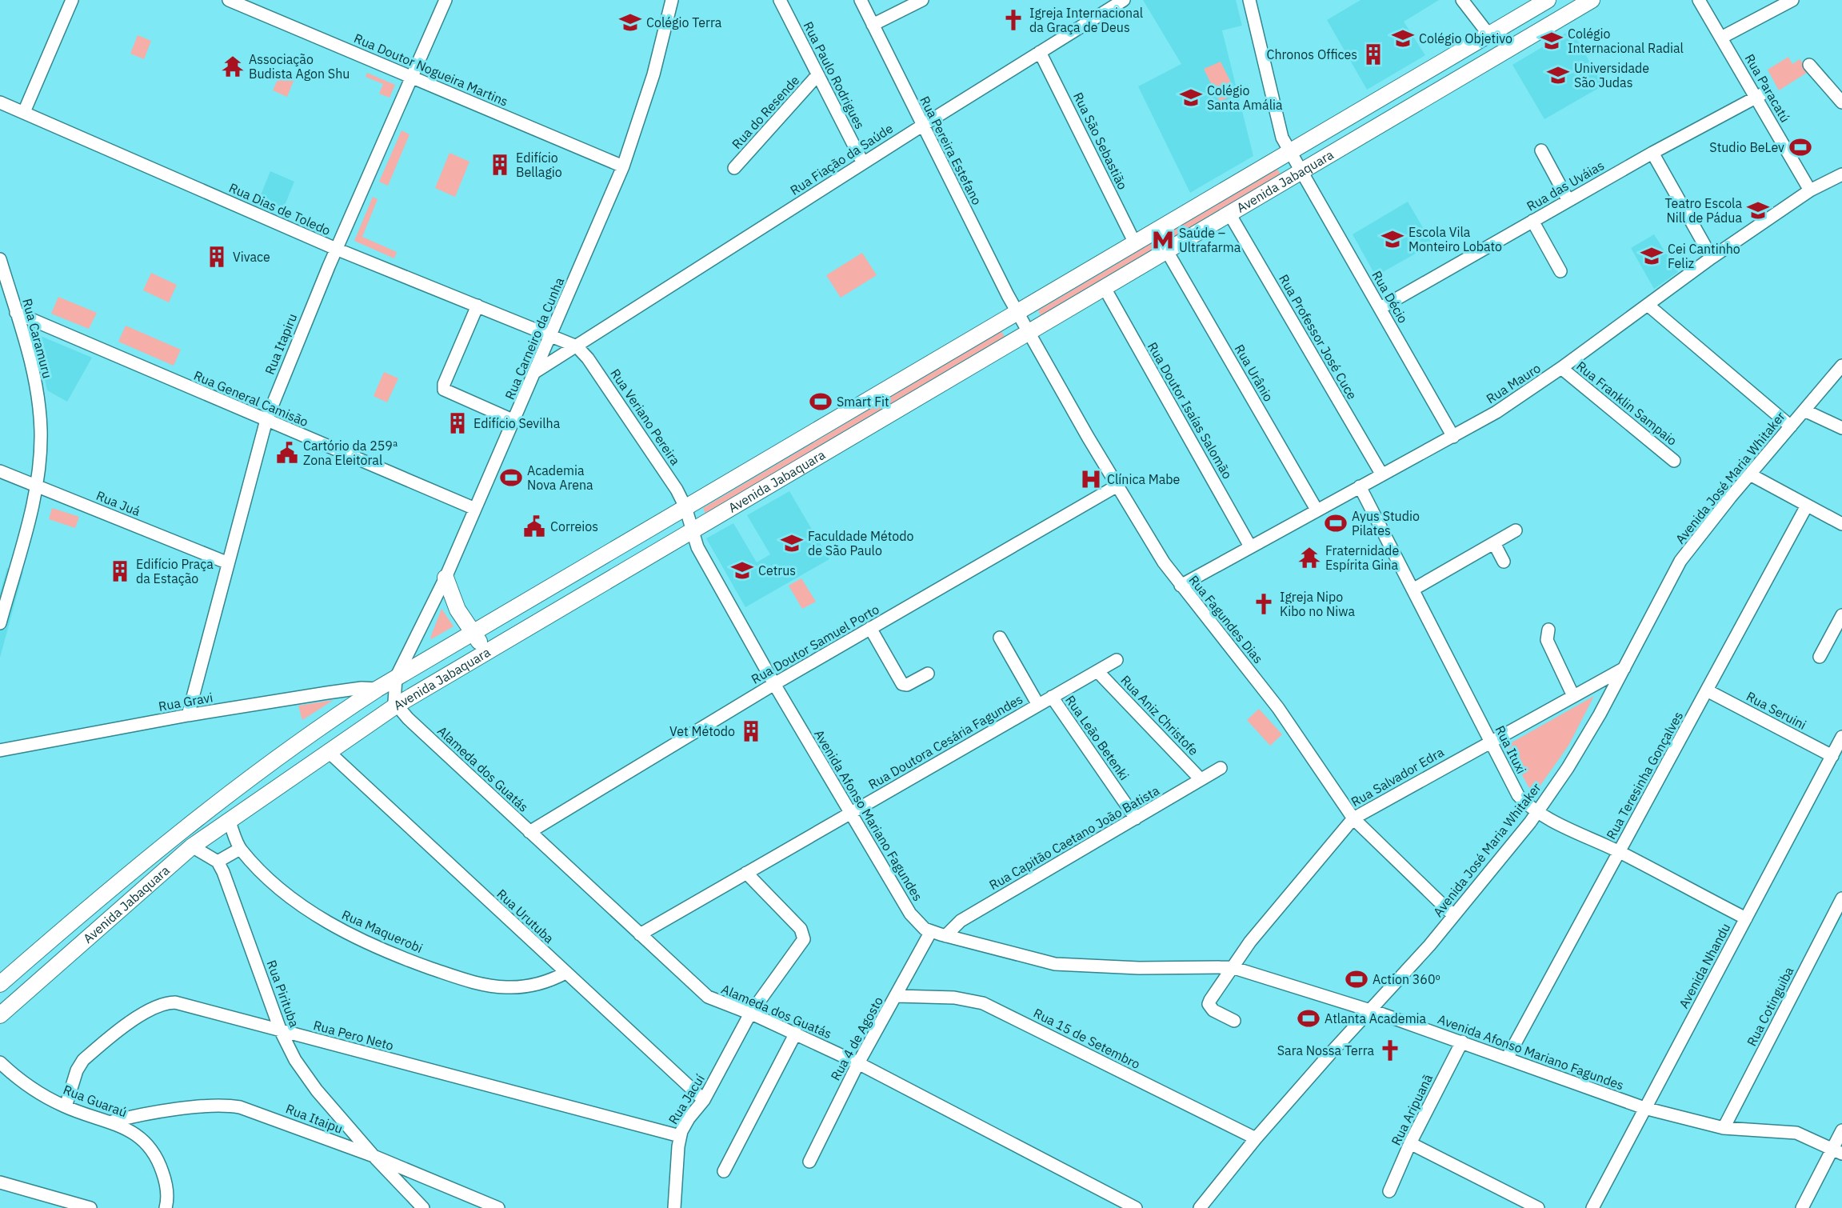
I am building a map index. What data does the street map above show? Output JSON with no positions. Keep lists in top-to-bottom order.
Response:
{
  "streets": {
    "main road": ["Avenida Jabaquara"],
    "street": [
      "Rua Doutor Nogueira Martins",
      "Rua Paulo Rodrigues",
      "Rua Paracatú",
      "Rua do Resende",
      "Rua São Sebastião",
      "Rua Pereira Estefano",
      "Rua Fiação da Saúde",
      "Rua das Uváias",
      "Rua Dias de Toledo",
      "Rua Décio",
      "Rua Professor José Cuce",
      "Rua Caramuru",
      "Rua Carneiro da Cunha",
      "Rua Itapiru",
      "Rua Urânio",
      "Rua Mauro",
      "Rua General Camisão",
      "Rua Franklin Sampaio",
      "Rua Doutor Isaías Salomão",
      "Rua Veriano Pereira",
      "Avenida José Maria Whitaker",
      "Rua Juá",
      "Rua Fagundes Dias",
      "Rua Doutor Samuel Porto",
      "Rua Gravi",
      "Rua Seruini",
      "Rua Aniz Christofe",
      "Rua Leão Betenki",
      "Rua Doutora Cesária Fagundes",
      "Rua Ituxi",
      "Alameda dos Guatás",
      "Rua Teresinha Gonçalves",
      "Rua Salvador Edra",
      "Avenida Afonso Mariano Fagundes",
      "Rua Capitão Caetano João Batista",
      "Rua Urutuba",
      "Rua Maquerobi",
      "Avenida Nhandu",
      "Rua Pirituba",
      "Rua Cotinguiba",
      "Rua Pero Neto",
      "Rua 4 de Agosto",
      "Rua 15 de Setembro",
      "Rua Jacuí",
      "Rua Guaraú",
      "Rua Aripuanã",
      "Rua Itaipu"
    ]
  },
  "crossings": [
    ["Rua Doutor Nogueira Martins", "Rua Carneiro da Cunha"],
    ["Rua Doutor Nogueira Martins", "Rua Itapiru"],
    ["Rua Paulo Rodrigues", "Rua do Resende"],
    ["Rua Paulo Rodrigues", "Rua Fiação da Saúde"],
    ["Rua Paracatú", "Rua das Uváias"],
    ["Rua Paracatú", "Rua Mauro"],
    ["Rua São Sebastião", "Rua Fiação da Saúde"],
    ["Rua São Sebastião", "Avenida Jabaquara"],
    ["Rua Pereira Estefano", "Rua Fiação da Saúde"],
    ["Rua Pereira Estefano", "Avenida Jabaquara"],
    ["Rua Pereira Estefano", "Rua Fagundes Dias"],
    ["Rua Fiação da Saúde", "Rua Veriano Pereira"],
    ["Avenida Jabaquara", "Rua Décio"],
    ["Avenida Jabaquara", "Rua Professor José Cuce"],
    ["Avenida Jabaquara", "Rua Carneiro da Cunha"],
    ["Avenida Jabaquara", "Rua Urânio"],
    ["Avenida Jabaquara", "Rua Doutor Isaías Salomão"],
    ["Avenida Jabaquara", "Rua Veriano Pereira"],
    ["Avenida Jabaquara", "Rua Fagundes Dias"],
    ["Avenida Jabaquara", "Rua Gravi"],
    ["Avenida Jabaquara", "Alameda dos Guatás"],
    ["Avenida Jabaquara", "Avenida Afonso Mariano Fagundes"],
    ["Avenida Jabaquara", "Rua Urutuba"],
    ["Avenida Jabaquara", "Rua Maquerobi"],
    ["Rua das Uváias", "Rua Décio"],
    ["Rua Dias de Toledo", "Rua Carneiro da Cunha"],
    ["Rua Dias de Toledo", "Rua Itapiru"],
    ["Rua Décio", "Rua Mauro"],
    ["Rua Professor José Cuce", "Rua Mauro"],
    ["Rua Caramuru", "Rua General Camisão"],
    ["Rua Caramuru", "Rua Juá"],
    ["Rua Carneiro da Cunha", "Rua General Camisão"],
    ["Rua Carneiro da Cunha", "Rua Veriano Pereira"],
    ["Rua Itapiru", "Rua General Camisão"],
    ["Rua Itapiru", "Rua Juá"],
    ["Rua Itapiru", "Rua Gravi"],
    ["Rua Urânio", "Rua Mauro"],
    ["Rua Mauro", "Rua Franklin Sampaio"],
    ["Rua Mauro", "Rua Doutor Isaías Salomão"],
    ["Rua Mauro", "Rua Fagundes Dias"],
    ["Rua Mauro", "Rua Ituxi"],
    ["Rua Veriano Pereira", "Avenida Afonso Mariano Fagundes"],
    ["Avenida José Maria Whitaker", "Rua Fagundes Dias"],
    ["Avenida José Maria Whitaker", "Rua Ituxi"],
    ["Avenida José Maria Whitaker", "Rua Salvador Edra"],
    ["Avenida José Maria Whitaker", "Avenida Afonso Mariano Fagundes"],
    ["Avenida José Maria Whitaker", "Rua 15 de Setembro"],
    ["Rua Fagundes Dias", "Rua Doutor Samuel Porto"],
    ["Rua Fagundes Dias", "Rua Salvador Edra"],
    ["Rua Doutor Samuel Porto", "Alameda dos Guatás"],
    ["Rua Doutor Samuel Porto", "Avenida Afonso Mariano Fagundes"],
    ["Rua Seruini", "Rua Teresinha Gonçalves"],
    ["Rua Seruini", "Avenida Nhandu"],
    ["Rua Aniz Christofe", "Rua Doutora Cesária Fagundes"],
    ["Rua Aniz Christofe", "Rua Capitão Caetano João Batista"],
    ["Rua Leão Betenki", "Rua Doutora Cesária Fagundes"],
    ["Rua Leão Betenki", "Rua Capitão Caetano João Batista"],
    ["Rua Doutora Cesária Fagundes", "Alameda dos Guatás"],
    ["Rua Doutora Cesária Fagundes", "Avenida Afonso Mariano Fagundes"],
    ["Rua Doutora Cesária Fagundes", "Rua Jacuí"],
    ["Rua Ituxi", "Rua Teresinha Gonçalves"],
    ["Rua Ituxi", "Rua Salvador Edra"],
    ["Rua Ituxi", "Avenida Nhandu"],
    ["Alameda dos Guatás", "Rua 4 de Agosto"],
    ["Alameda dos Guatás", "Rua Jacuí"],
    ["Rua Teresinha Gonçalves", "Avenida Afonso Mariano Fagundes"],
    ["Rua Salvador Edra", "Avenida Afonso Mariano Fagundes"],
    ["Avenida Afonso Mariano Fagundes", "Rua Capitão Caetano João Batista"],
    ["Avenida Afonso Mariano Fagundes", "Avenida Nhandu"],
    ["Avenida Afonso Mariano Fagundes", "Rua Cotinguiba"],
    ["Avenida Afonso Mariano Fagundes", "Rua 4 de Agosto"],
    ["Avenida Afonso Mariano Fagundes", "Rua Aripuanã"],
    ["Rua Urutuba", "Rua Maquerobi"],
    ["Rua Urutuba", "Rua Jacuí"],
    ["Rua Pirituba", "Rua Pero Neto"],
    ["Rua Pirituba", "Rua Itaipu"],
    ["Rua Pero Neto", "Rua Jacuí"],
    ["Rua Pero Neto", "Rua Guaraú"],
    ["Rua 4 de Agosto", "Rua 15 de Setembro"],
    ["Rua Guaraú", "Rua Itaipu"]
  ],
  "places": {
    "church": ["Igreja Internacional da Graça de Deus", "Igreja Nipo Kibo no Niwa", "Sara Nossa Terra"],
    "school or university": [
      "Colégio Terra",
      "Colégio Objetivo",
      "Colégio Internacional Radial",
      "Universidade São Judas",
      "Colégio Santa Amália",
      "Teatro Escola Nill de Pádua",
      "Escola Vila Monteiro Lobato",
      "Cei Cantinho Feliz",
      "Faculdade Método de São Paulo",
      "Cetrus"
    ],
    "building": [
      "Chronos Offices",
      "Edifício Bellagio",
      "Vivace",
      "Edifício Sevilha",
      "Edifício Praça da Estação",
      "Vet Método"
    ],
    "temple": ["Associação Budista Agon Shu", "Fraternidade Espírita Gina"],
    "sports": [
      "Studio BeLev",
      "Smart Fit",
      "Academia Nova Arena",
      "Ayus Studio Pilates",
      "Action 360º",
      "Atlanta Academia"
    ],
    "metro station": ["Saúde – Ultrafarma"],
    "public building": ["Cartório da 259ª Zona Eleitoral", "Correios"],
    "hospital": ["Clínica Mabe"]
  }
}
